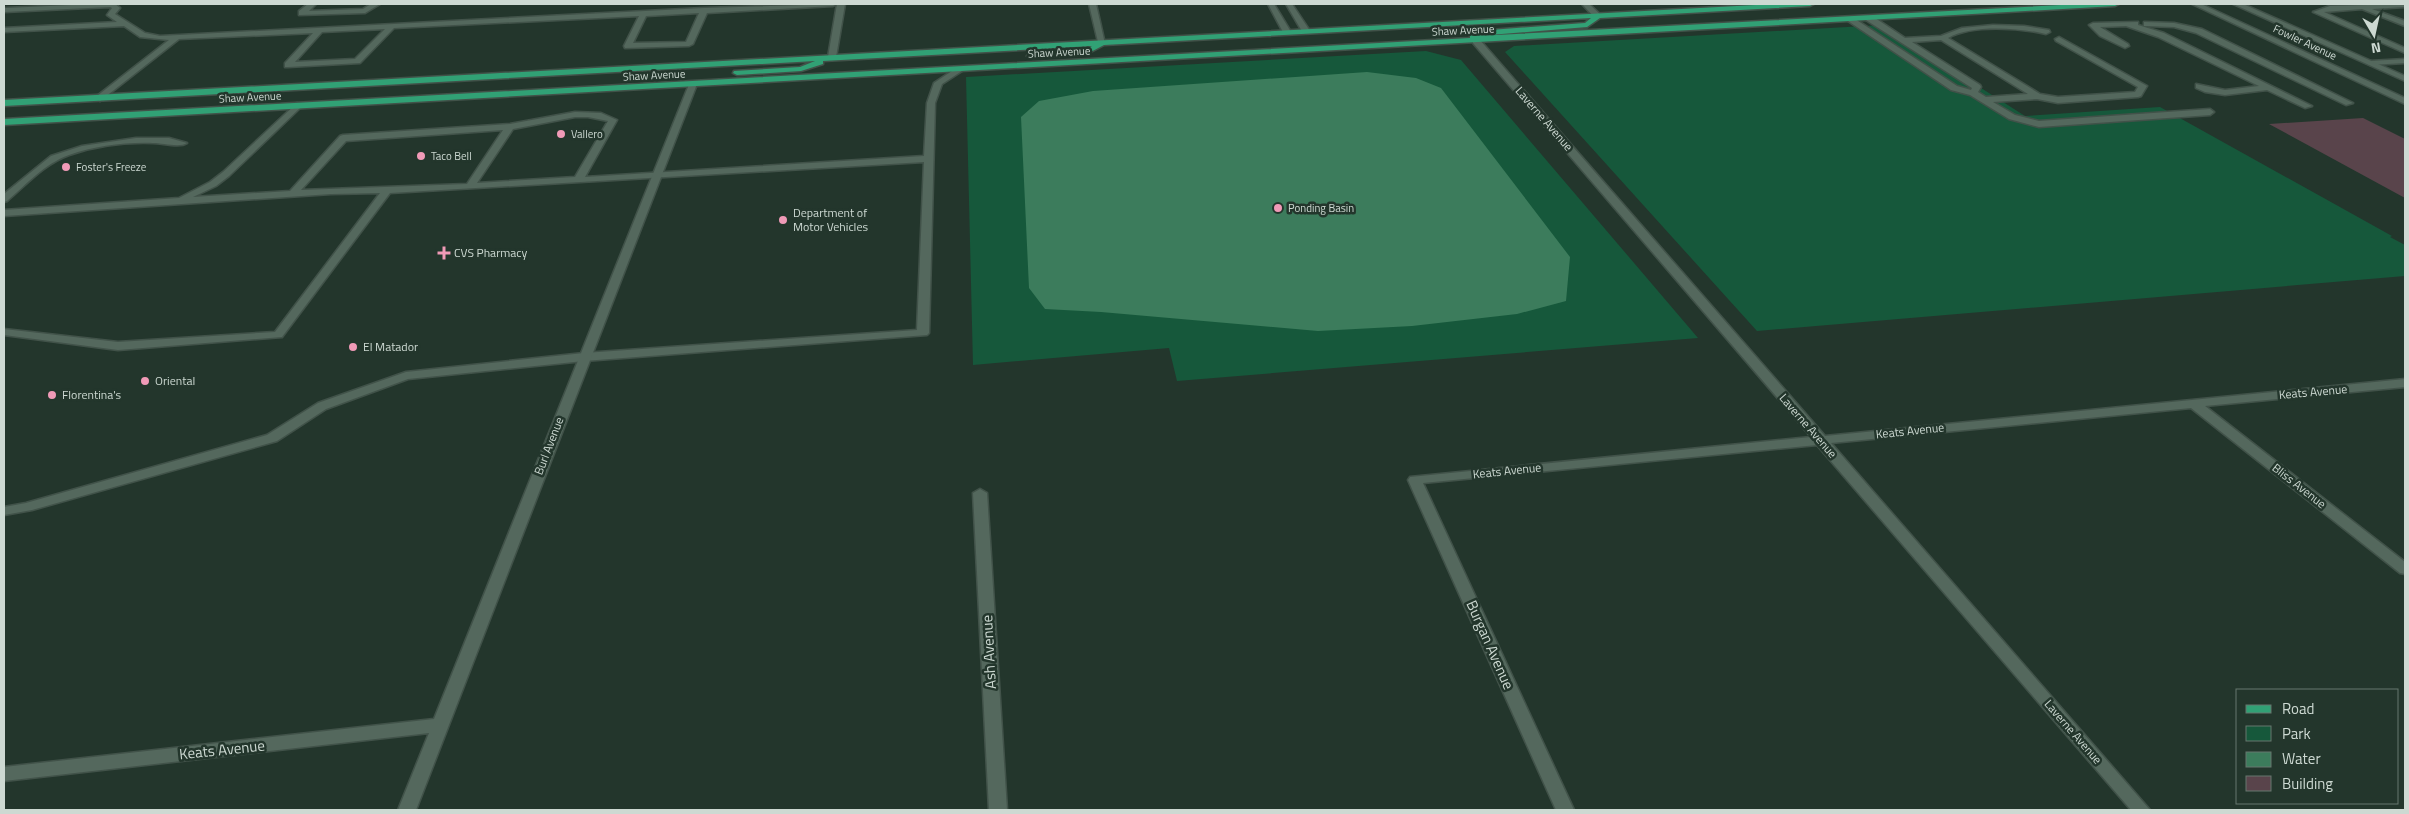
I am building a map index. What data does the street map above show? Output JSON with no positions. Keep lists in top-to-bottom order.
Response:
{
  "streets": {
    "main road": ["Shaw Avenue"],
    "street": [
      "Fowler Avenue",
      "Laverne Avenue",
      "Keats Avenue",
      "Burl Avenue",
      "Bliss Avenue",
      "Burgan Avenue",
      "Ash Avenue"
    ]
  },
  "crossings": [
    ["Shaw Avenue", "Laverne Avenue"],
    ["Shaw Avenue", "Burl Avenue"],
    ["Laverne Avenue", "Keats Avenue"],
    ["Keats Avenue", "Burl Avenue"],
    ["Keats Avenue", "Bliss Avenue"],
    ["Keats Avenue", "Burgan Avenue"]
  ],
  "places": {
    "other": [
      "Vallero",
      "Taco Bell",
      "Foster's Freeze",
      "Ponding Basin",
      "Department of Motor Vehicles",
      "El Matador",
      "Oriental",
      "Florentina's"
    ],
    "health": ["CVS Pharmacy"]
  },
  "legend": [
    "Road",
    "Park",
    "Water",
    "Building"
  ],
  "north": "bottom"
}
